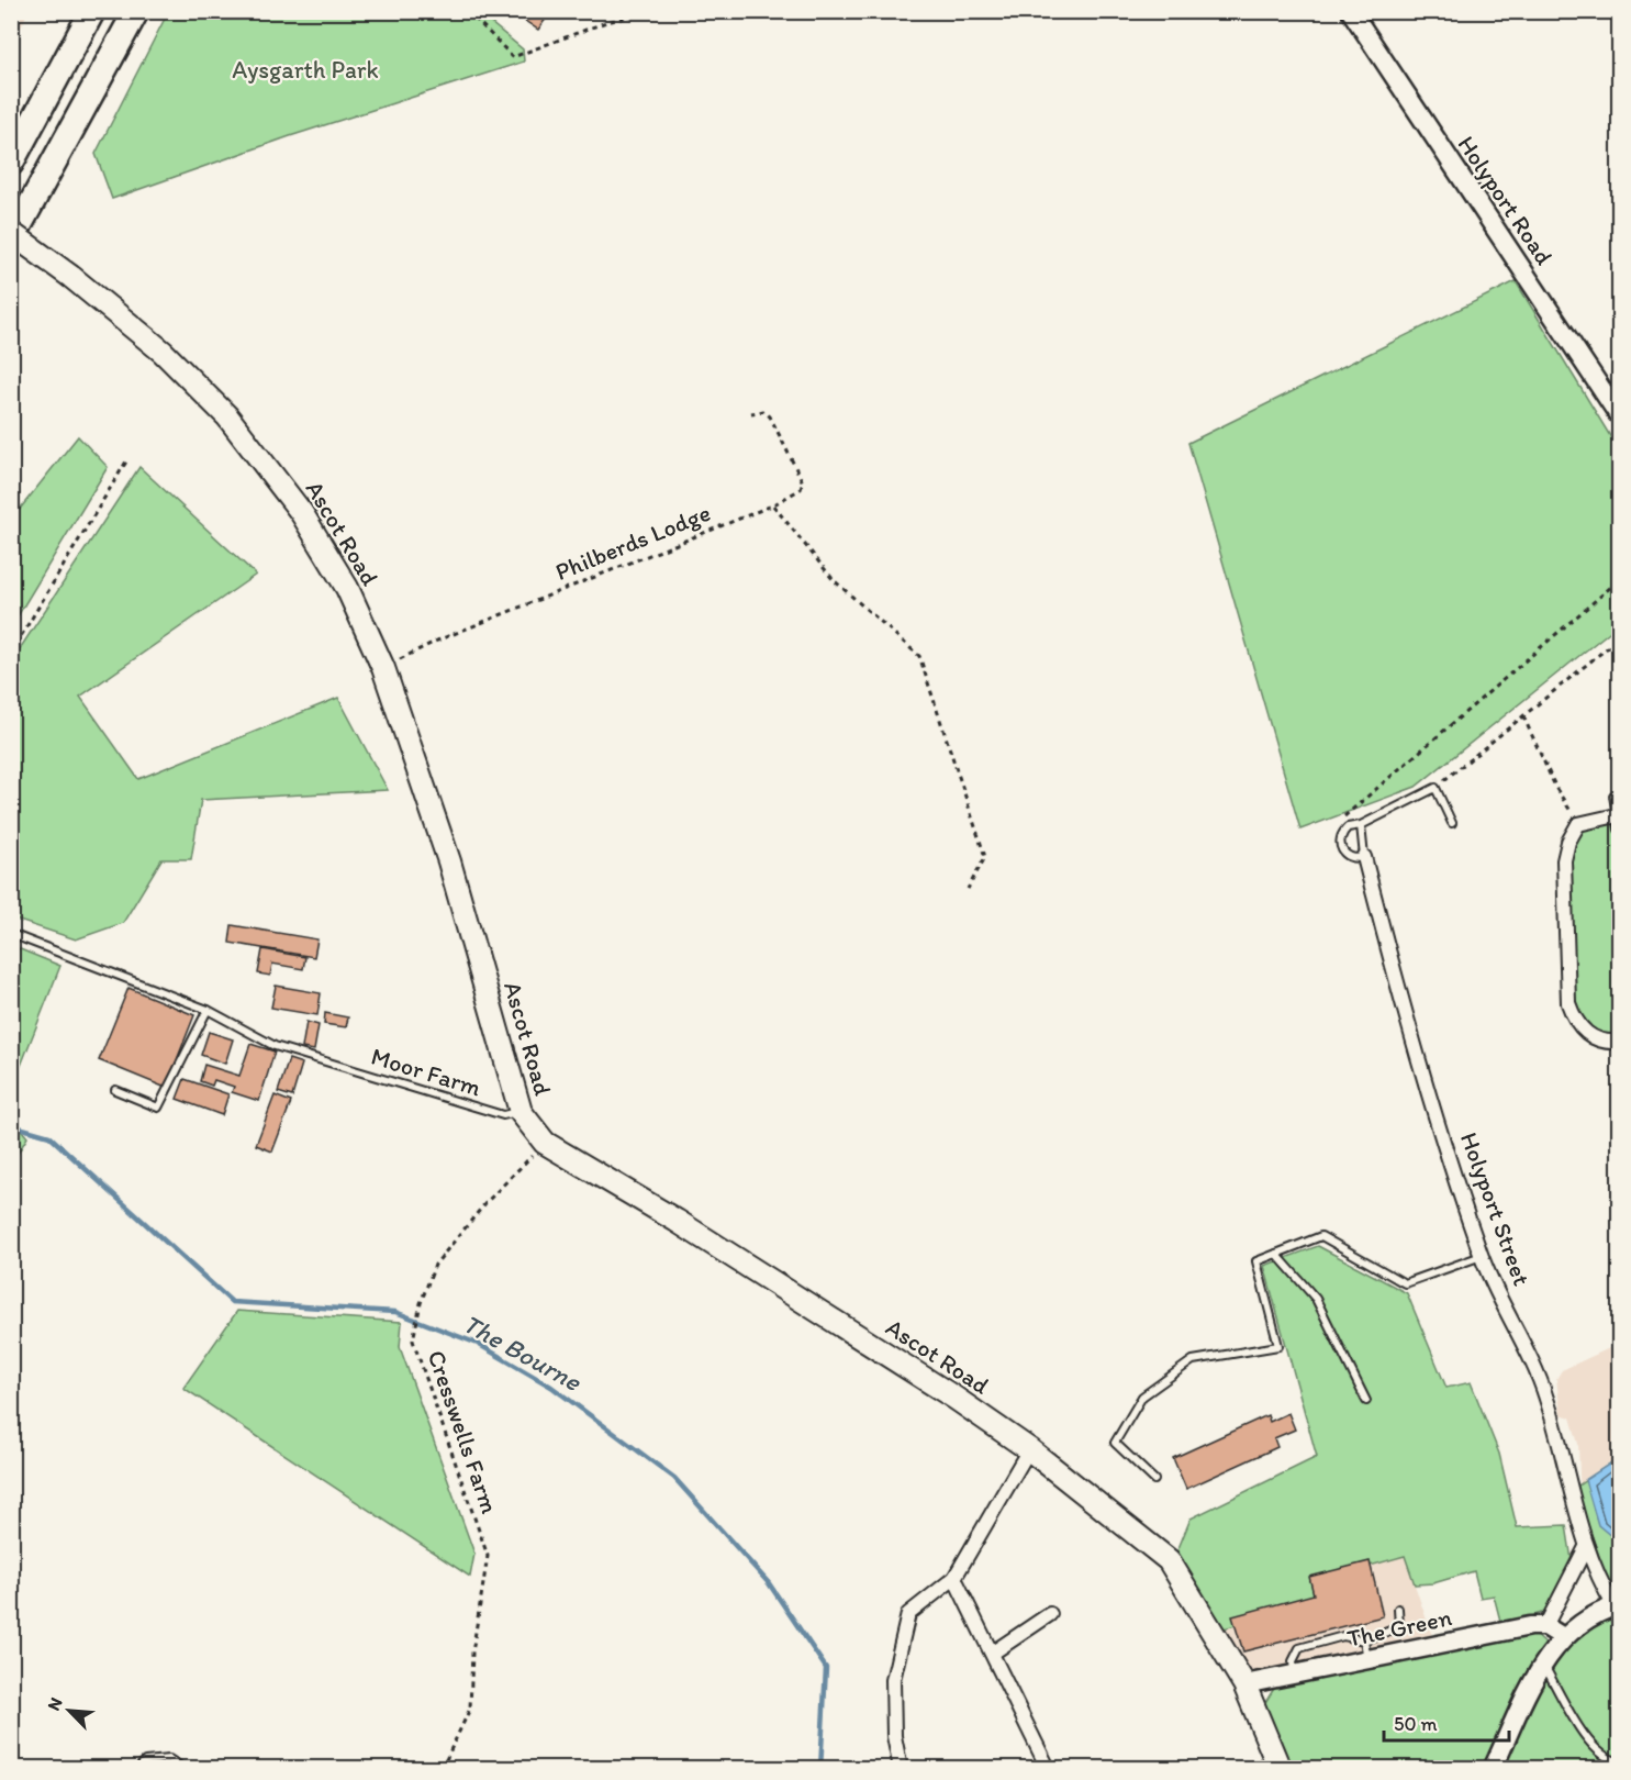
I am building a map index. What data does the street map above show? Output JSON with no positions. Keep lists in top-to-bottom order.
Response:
{
  "streets": {
    "main road": ["Ascot Road"],
    "street": ["Holyport Road", "Holyport Street", "The Green"],
    "lane": ["Moor Farm"],
    "path": ["Philberds Lodge", "Cresswells Farm"]
  },
  "crossings": [
    ["Ascot Road", "Philberds Lodge"],
    ["Ascot Road", "Moor Farm"],
    ["Ascot Road", "Cresswells Farm"],
    ["Ascot Road", "The Green"]
  ],
  "water": ["The Bourne"],
  "parks": ["Aysgarth Park"],
  "scale_bar": "50 m",
  "north": "top left"
}
